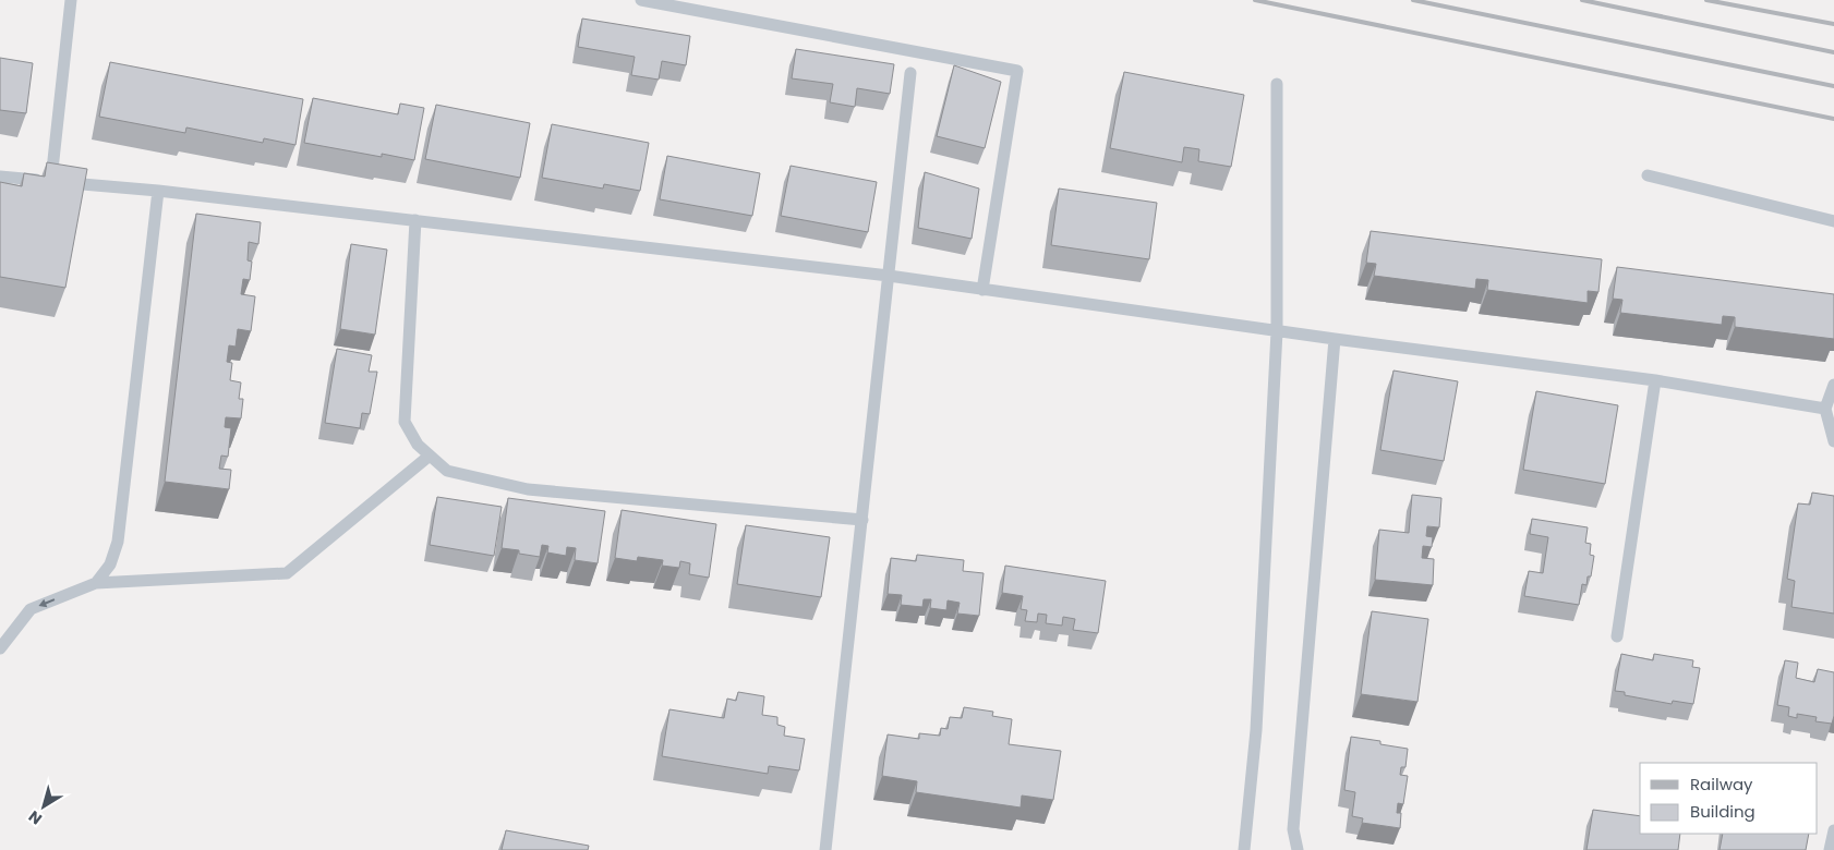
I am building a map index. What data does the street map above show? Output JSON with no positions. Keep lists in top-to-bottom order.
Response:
{
  "legend": ["Railway", "Building"],
  "north": "bottom left"
}
